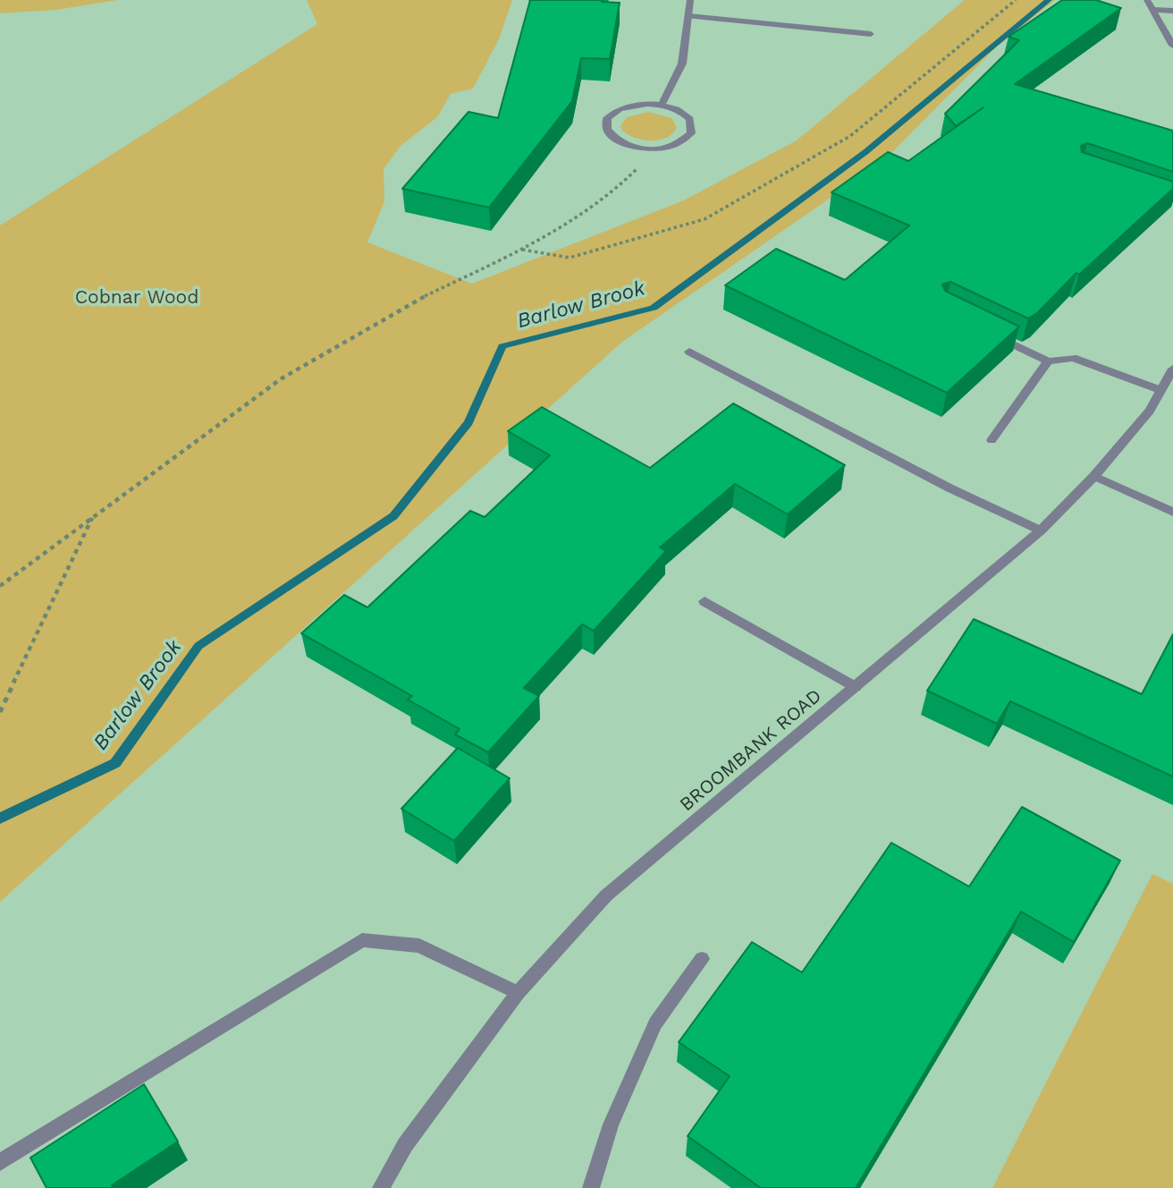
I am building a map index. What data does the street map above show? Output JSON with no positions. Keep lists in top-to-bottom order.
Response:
{
  "streets": {
    "street": ["BROOMBANK ROAD"]
  },
  "water": ["Barlow Brook"],
  "parks": ["Cobnar Wood"]
}
